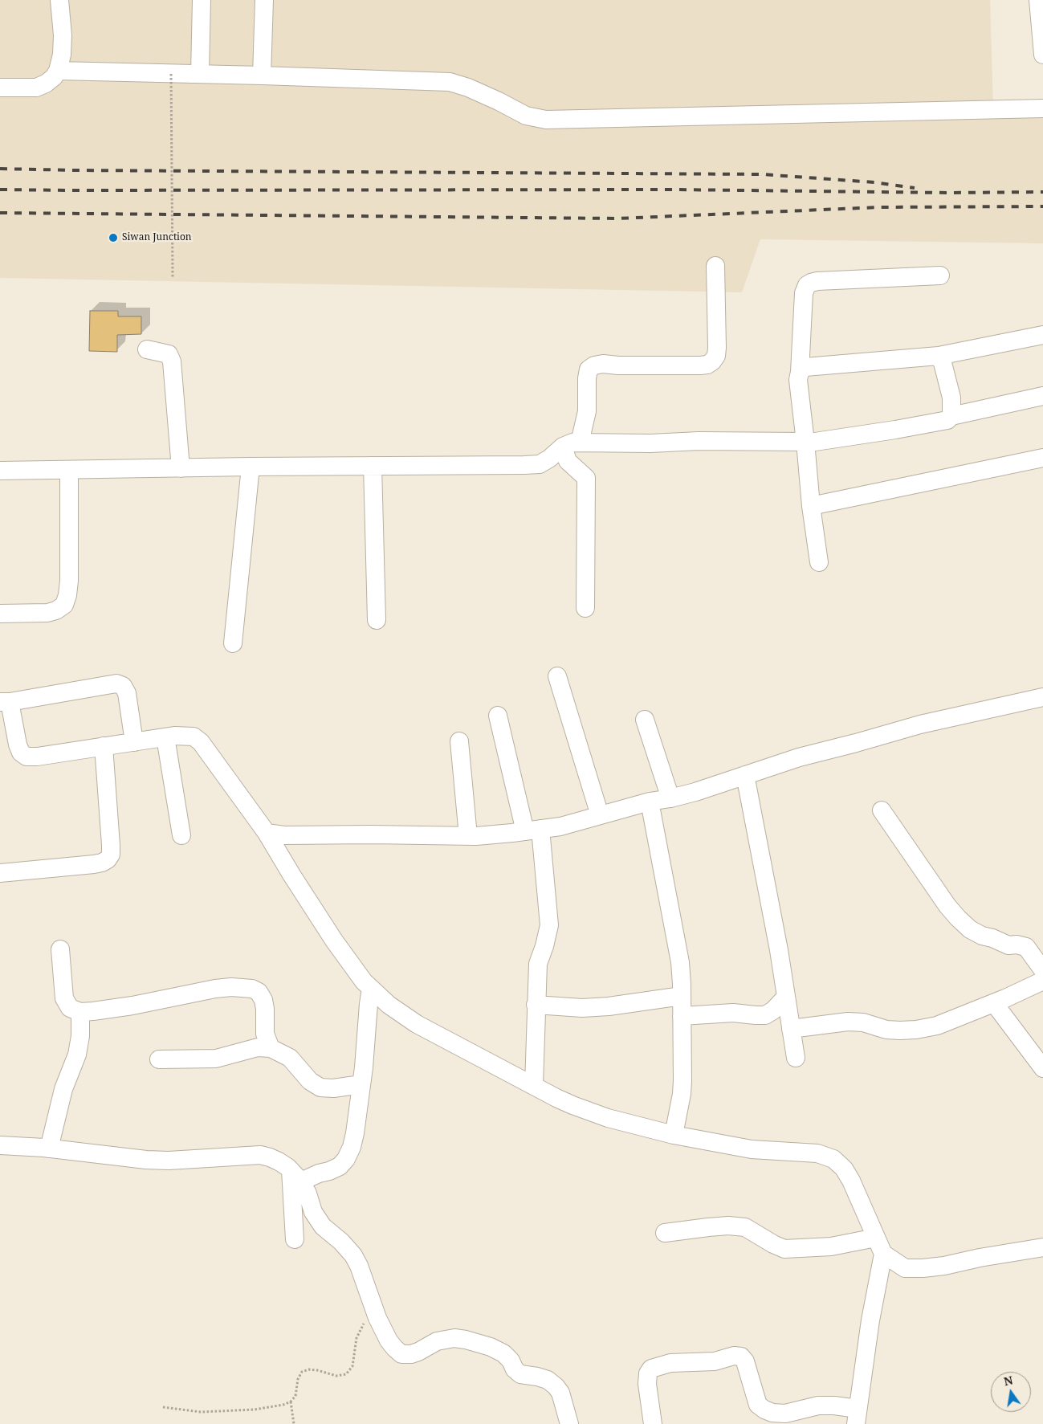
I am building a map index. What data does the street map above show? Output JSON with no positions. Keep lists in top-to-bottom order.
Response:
{
  "places": ["Siwan Junction"],
  "north": "top"
}
